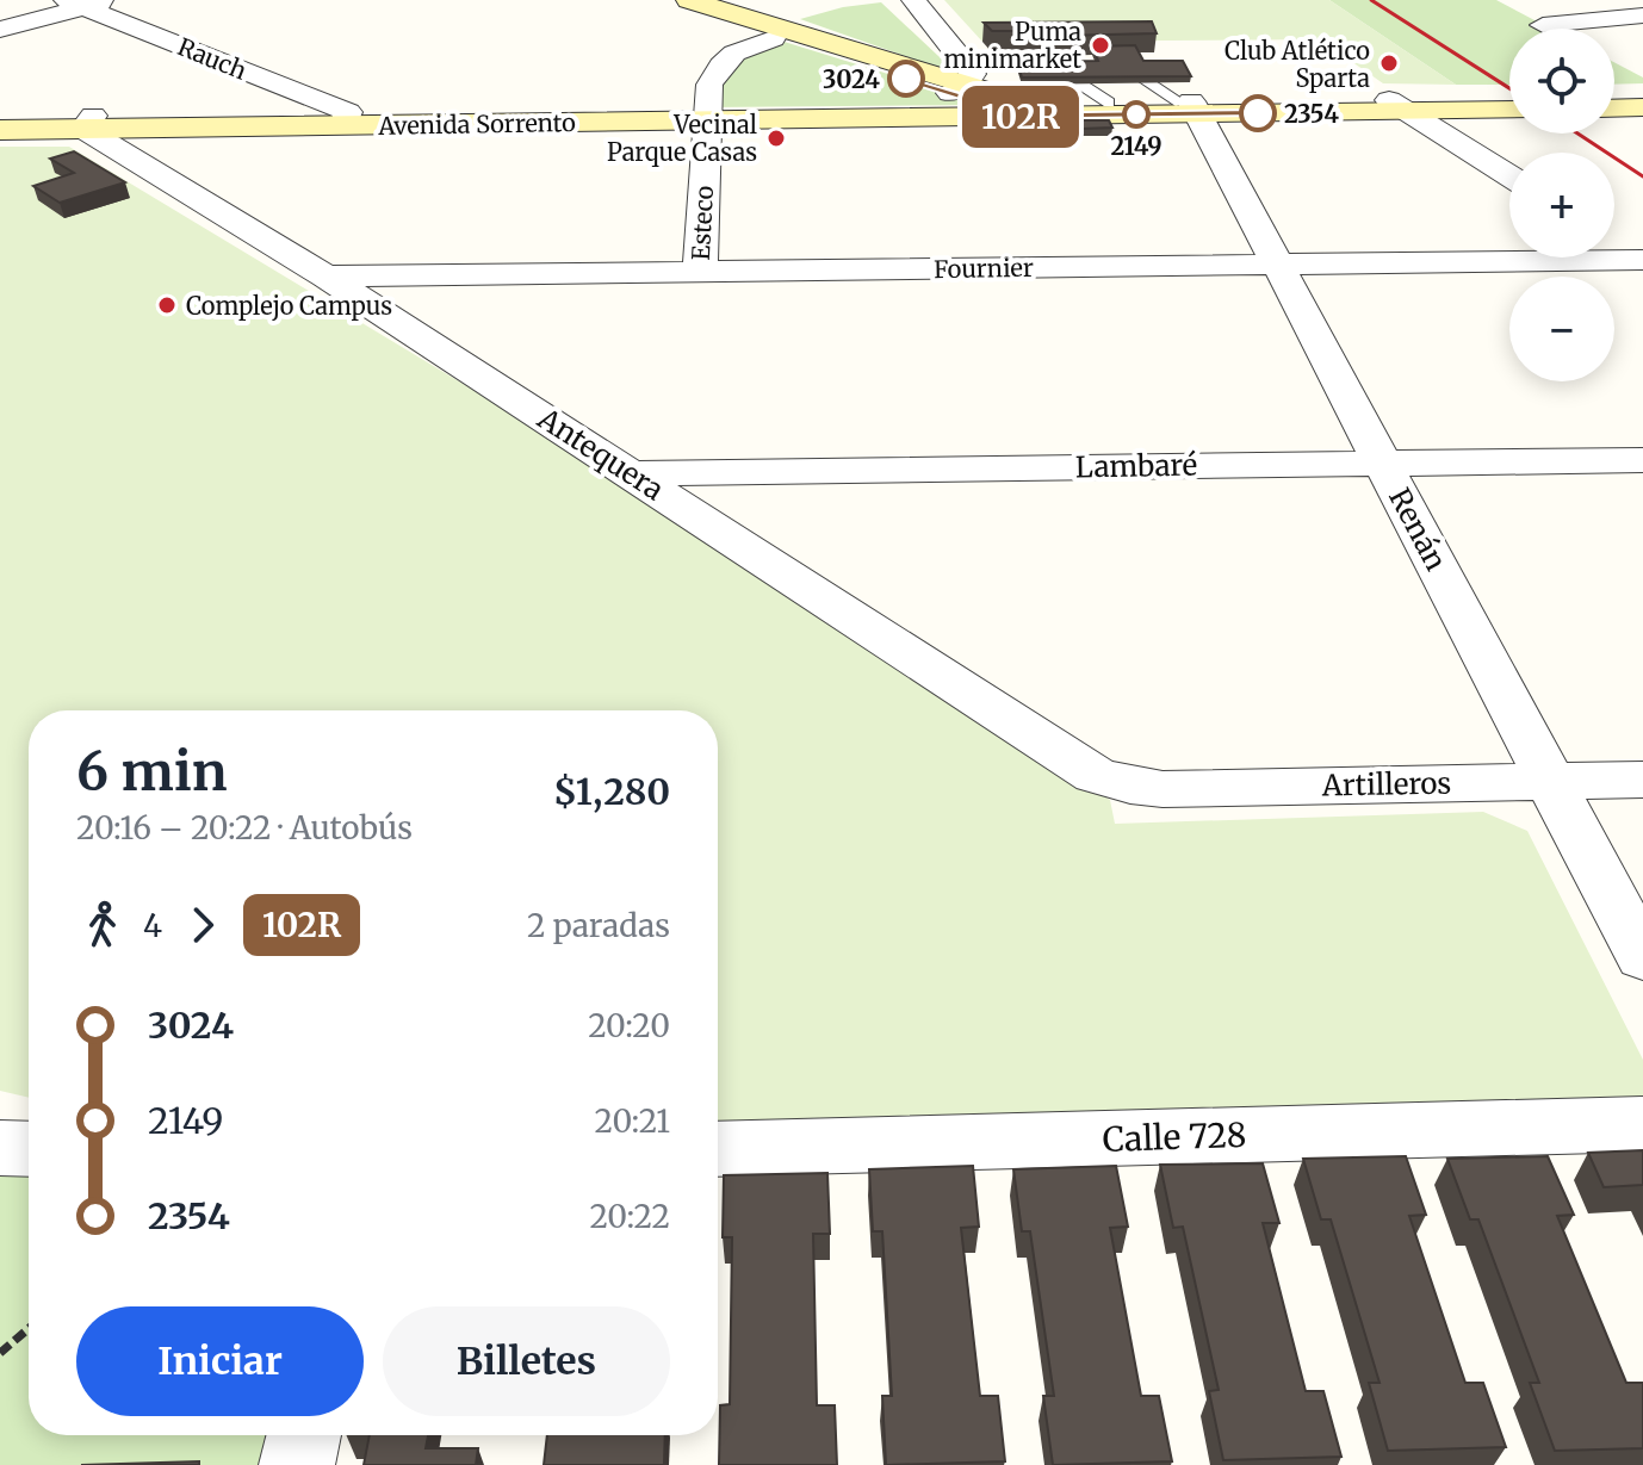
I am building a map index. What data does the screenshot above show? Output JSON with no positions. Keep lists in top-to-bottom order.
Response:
{
  "streets": {
    "main road": ["Avenida Sorrento"],
    "street": [
      "Rauch",
      "Esteco",
      "Fournier",
      "Antequera",
      "Lambaré",
      "Renán",
      "Artilleros",
      "Calle 728"
    ]
  },
  "crossings": [
    ["Rauch", "Avenida Sorrento"],
    ["Avenida Sorrento", "Esteco"],
    ["Avenida Sorrento", "Antequera"],
    ["Avenida Sorrento", "Renán"],
    ["Esteco", "Fournier"],
    ["Fournier", "Antequera"],
    ["Fournier", "Renán"],
    ["Antequera", "Lambaré"],
    ["Antequera", "Artilleros"],
    ["Lambaré", "Renán"],
    ["Renán", "Artilleros"]
  ],
  "places": [
    "Puma minimarket",
    "Club Atlético Sparta",
    "3024",
    "2354",
    "2149",
    "Vecinal Parque Casas",
    "Complejo Campus"
  ],
  "lines": ["bus line 102R"],
  "page": {
    "on_map": "102R",
    "map_buttons": ["+", "−"],
    "heading": ["6 min", "20:16 – 20:22 · Autobús", "$1,280"],
    "legs": ["4", "102R", "2 paradas"],
    "list": [
      {
        "name": "3024",
        "value": "20:20"
      },
      {
        "name": "2149",
        "value": "20:21"
      },
      {
        "name": "2354",
        "value": "20:22"
      }
    ],
    "buttons": ["Iniciar", "Billetes"]
  }
}
